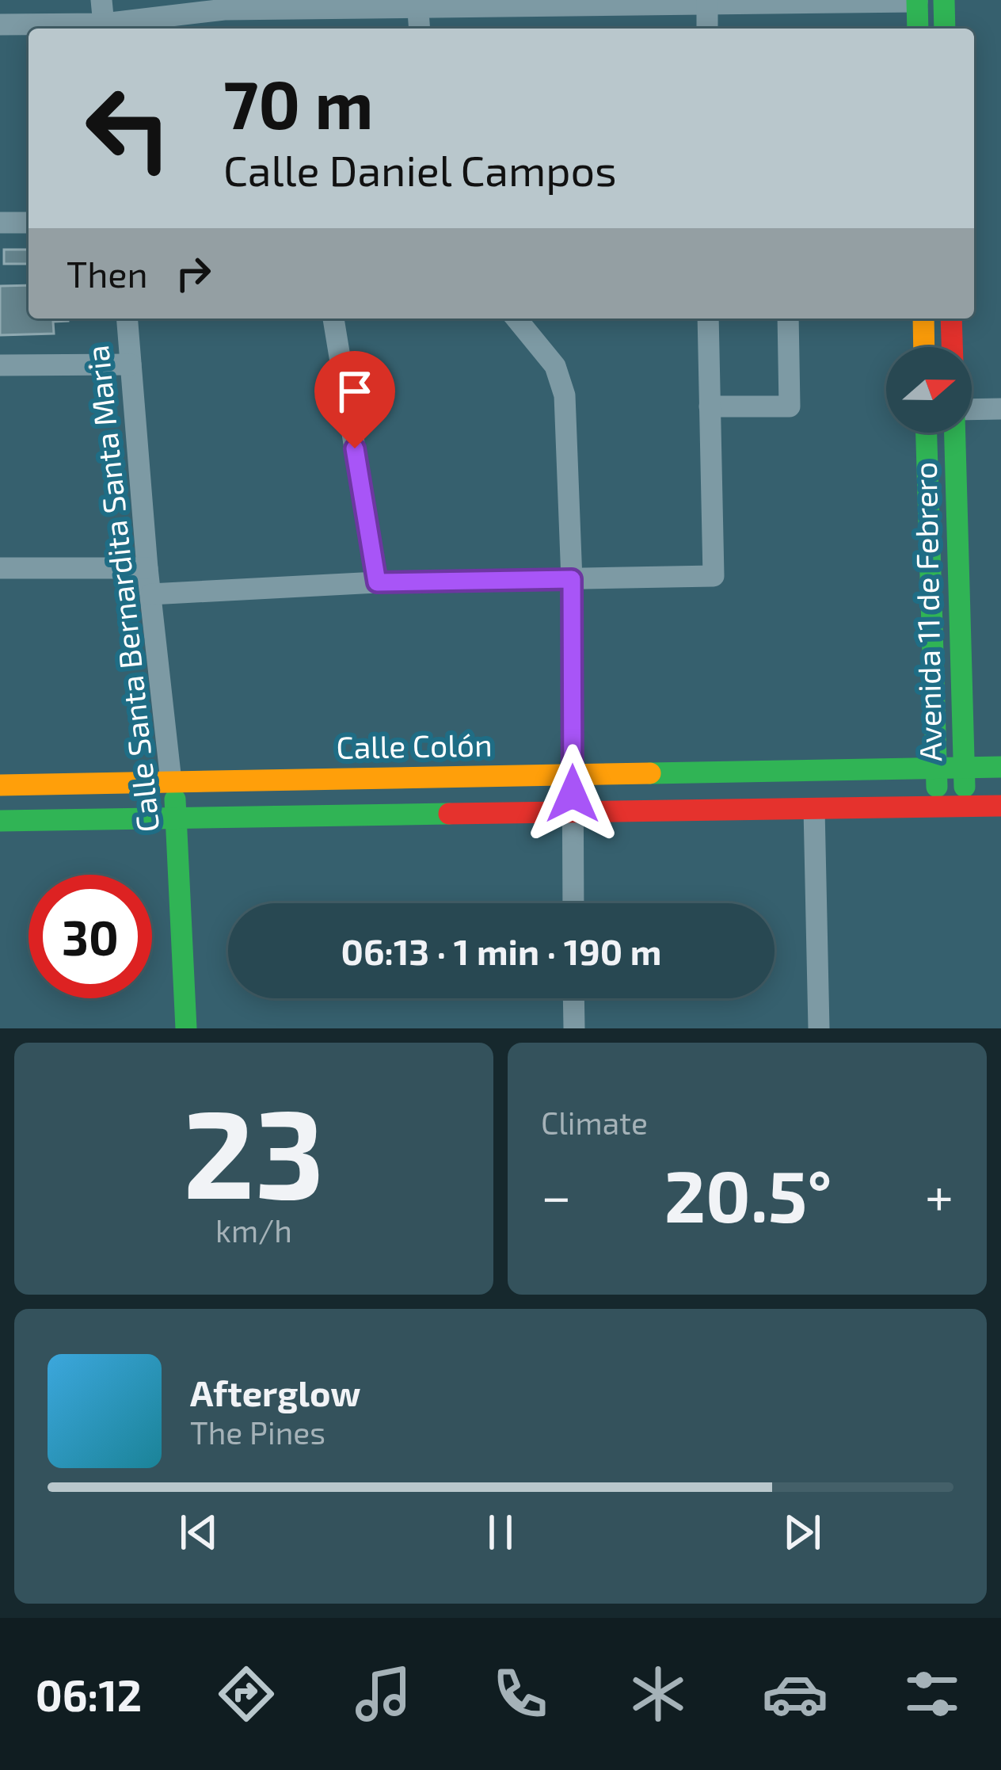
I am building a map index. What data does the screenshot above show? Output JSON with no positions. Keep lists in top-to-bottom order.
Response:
{
  "streets": {
    "street": ["Calle Santa Bernardita Santa Maria", "Avenida 11 de Febrero", "Calle Colón"]
  },
  "crossings": [
    ["Calle Santa Bernardita Santa Maria", "Calle Colón"],
    ["Avenida 11 de Febrero", "Calle Colón"]
  ],
  "north": "right",
  "page": {
    "turn": ["70 m", "Calle Daniel Campos"],
    "then": "Then",
    "limit": "30",
    "trip": "06:13 · 1 min · 190 m",
    "tile": [
      ["23", "km/h"],
      "Climate"
    ],
    "heat": ["−", "20.5°", "+"],
    "song": ["Afterglow", "The Pines"],
    "tabs": "06:12"
  }
}
